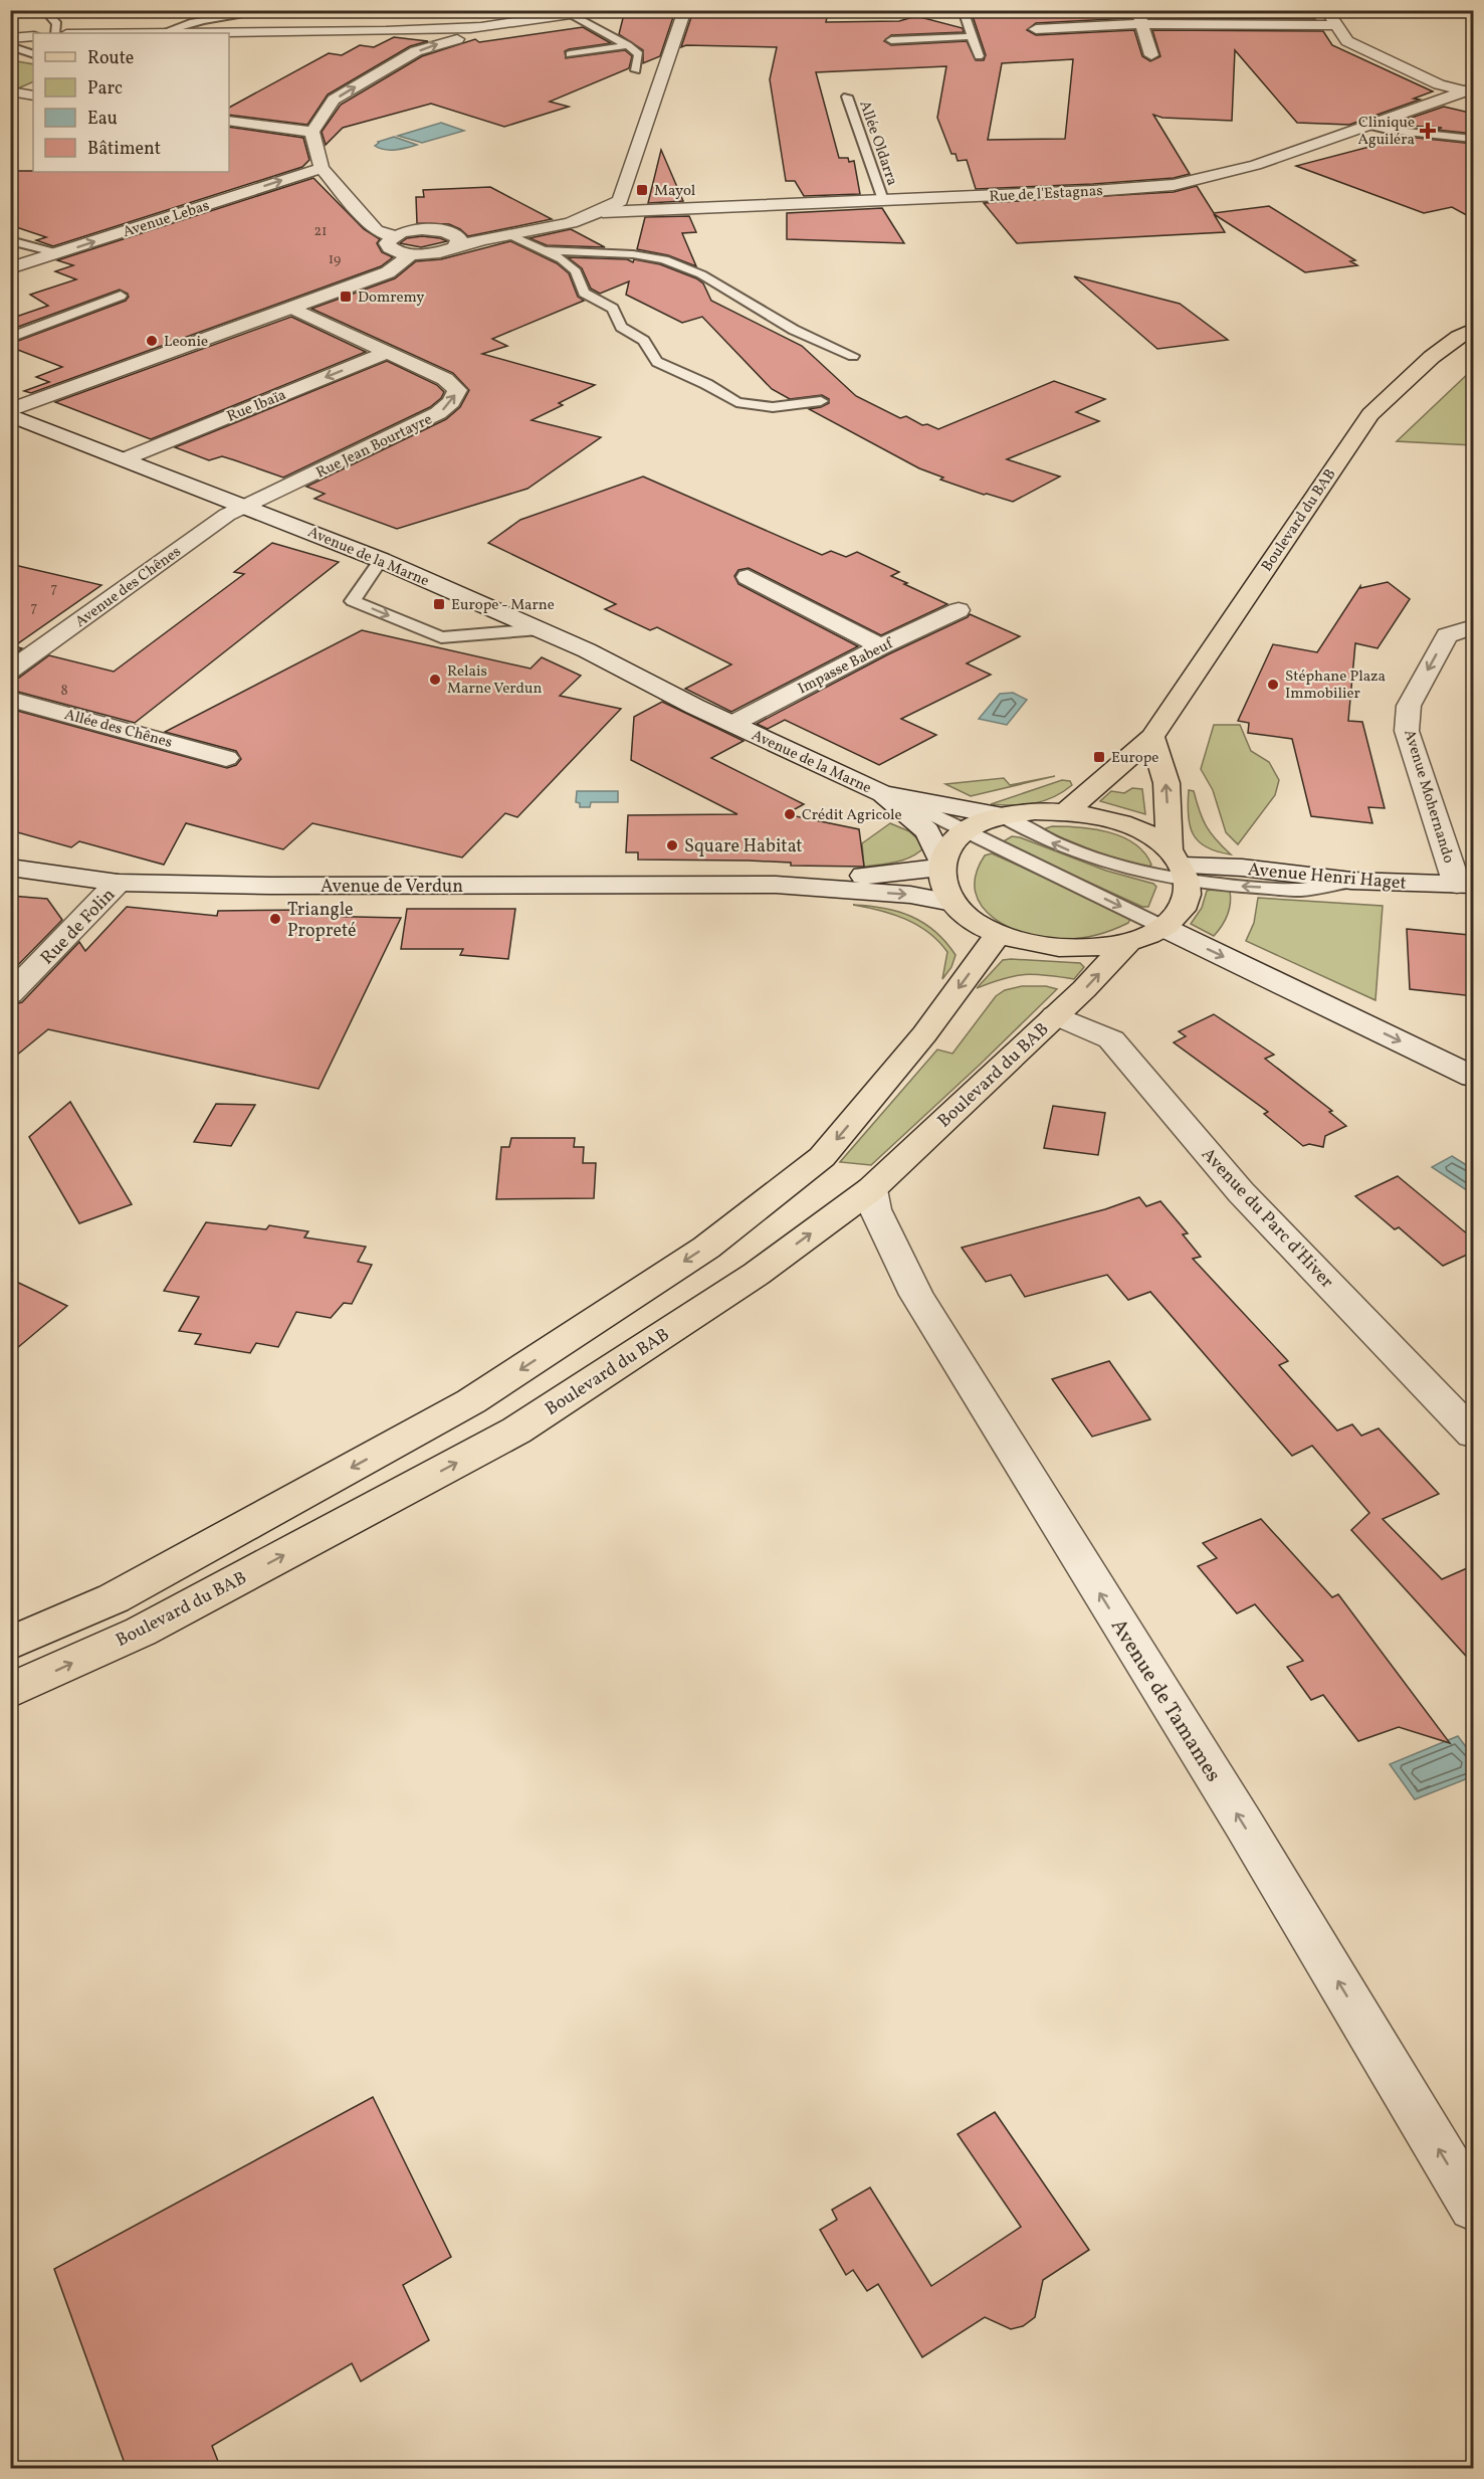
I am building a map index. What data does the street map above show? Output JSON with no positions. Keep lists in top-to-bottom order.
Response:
{
  "streets": {
    "main road": ["Boulevard du BAB"],
    "street": [
      "Rue de l'Estagnas",
      "Avenue Lebas",
      "Rue Ibaïa",
      "Rue Jean Bourtayre",
      "Avenue de la Marne",
      "Avenue des Chênes",
      "Impasse Babeuf",
      "Allée des Chênes",
      "Avenue Mohernando",
      "Avenue Henri Haget",
      "Avenue de Verdun",
      "Rue de Folin",
      "Avenue du Parc d'Hiver",
      "Avenue de Tamames"
    ],
    "lane": ["Allée Oldarra"]
  },
  "crossings": [
    ["Allée Oldarra", "Rue de l'Estagnas"],
    ["Rue Ibaïa", "Rue Jean Bourtayre"],
    ["Rue Ibaïa", "Avenue de la Marne"],
    ["Rue Jean Bourtayre", "Avenue de la Marne"],
    ["Rue Jean Bourtayre", "Avenue des Chênes"],
    ["Boulevard du BAB", "Avenue du Parc d'Hiver"],
    ["Boulevard du BAB", "Avenue de Tamames"],
    ["Avenue de la Marne", "Avenue des Chênes"],
    ["Avenue de la Marne", "Impasse Babeuf"],
    ["Avenue de la Marne", "Avenue de Verdun"],
    ["Avenue Mohernando", "Avenue Henri Haget"],
    ["Avenue de Verdun", "Rue de Folin"]
  ],
  "one_way": ["Avenue Mohernando", "Avenue de Tamames"],
  "places": {
    "health": ["Clinique Aguiléra"],
    "transit": [
      "Mayol",
      "Domremy",
      "Europe - Marne",
      "Europe"
    ],
    "other": [
      "Leonie",
      "Relais Marne Verdun",
      "Stéphane Plaza Immobilier",
      "Crédit Agricole",
      "Square Habitat",
      "Triangle Propreté"
    ]
  },
  "house_numbers": [
    "21",
    "19",
    "7",
    "7",
    "8"
  ],
  "legend": [
    "Route",
    "Parc",
    "Eau",
    "Bâtiment"
  ]
}
